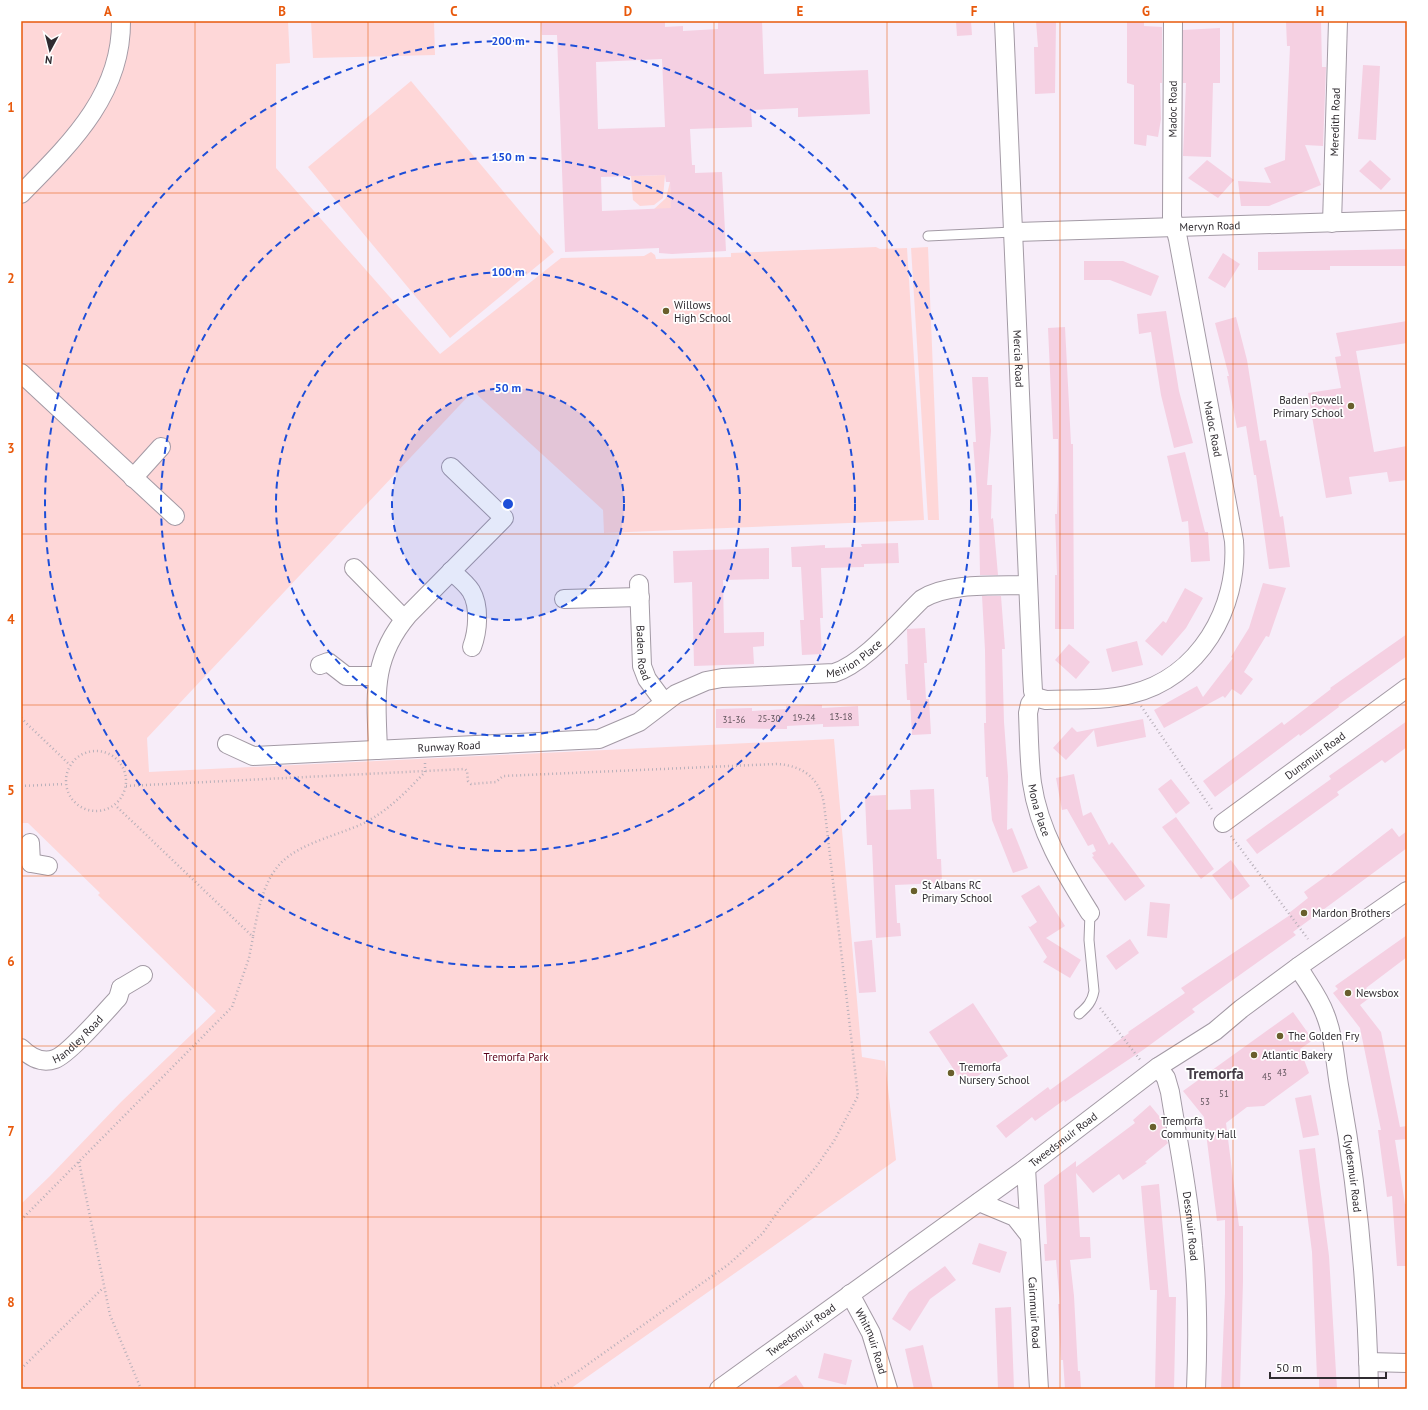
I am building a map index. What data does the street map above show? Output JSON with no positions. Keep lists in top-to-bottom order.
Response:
{
  "streets": {
    "street": [
      "Madoc Road",
      "Meredith Road",
      "Mervyn Road",
      "Mercia Road",
      "Baden Road",
      "Meirion Place",
      "Runway Road",
      "Dunsmuir Road",
      "Mona Place",
      "Handley Road",
      "Tweedsmuir Road",
      "Clydesmuir Road",
      "Dessmuir Road",
      "Cairnmuir Road",
      "Whitmuir Road"
    ]
  },
  "crossings": [
    ["Madoc Road", "Mervyn Road"],
    ["Madoc Road", "Mercia Road"],
    ["Madoc Road", "Mona Place"],
    ["Meredith Road", "Mervyn Road"],
    ["Mervyn Road", "Mercia Road"],
    ["Mercia Road", "Meirion Place"],
    ["Mercia Road", "Mona Place"],
    ["Baden Road", "Meirion Place"],
    ["Baden Road", "Runway Road"],
    ["Meirion Place", "Runway Road"],
    ["Tweedsmuir Road", "Clydesmuir Road"],
    ["Tweedsmuir Road", "Dessmuir Road"],
    ["Tweedsmuir Road", "Cairnmuir Road"],
    ["Tweedsmuir Road", "Whitmuir Road"]
  ],
  "districts": ["Tremorfa"],
  "parks": ["Tremorfa Park"],
  "places": [
    "Willows High School",
    "Baden Powell Primary School",
    "St Albans RC Primary School",
    "Mardon Brothers",
    "Newsbox",
    "The Golden Fry",
    "Atlantic Bakery",
    "Tremorfa Nursery School",
    "Tremorfa Community Hall"
  ],
  "house_numbers": [
    "13-18",
    "19-24",
    "25-30",
    "31-36",
    "43",
    "45",
    "51",
    "53"
  ],
  "scale_bar": "50 m",
  "north": "bottom",
  "grid": {
    "columns": [
      "A",
      "B",
      "C",
      "D",
      "E",
      "F",
      "G",
      "H"
    ],
    "rows": [
      "1",
      "2",
      "3",
      "4",
      "5",
      "6",
      "7",
      "8"
    ]
  },
  "rings": [
    "200 m",
    "150 m",
    "100 m",
    "50 m"
  ]
}
